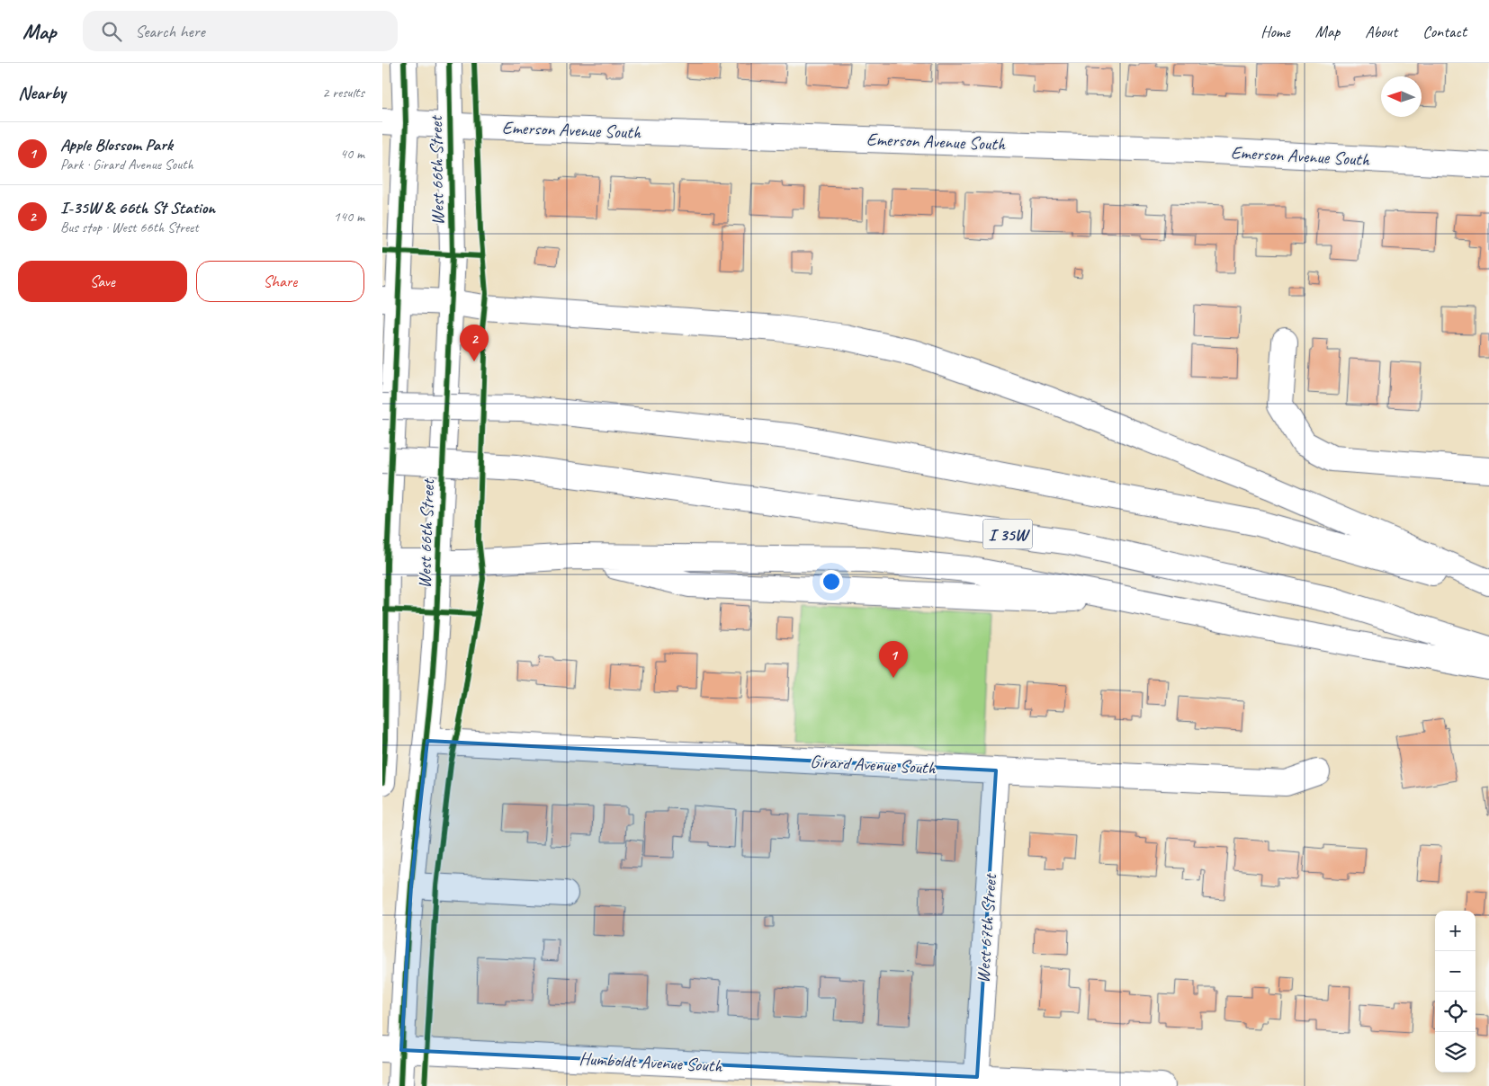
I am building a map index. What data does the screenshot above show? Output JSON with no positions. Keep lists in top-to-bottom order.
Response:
{
  "streets": {
    "main road": [
      "Emerson Avenue South",
      "West 66th Street",
      "I 35W",
      "Girard Avenue South",
      "West 67th Street",
      "Humboldt Avenue South"
    ]
  },
  "crossings": [
    ["Emerson Avenue South", "West 66th Street"],
    ["West 66th Street", "Girard Avenue South"],
    ["West 66th Street", "Humboldt Avenue South"],
    ["Girard Avenue South", "West 67th Street"],
    ["West 67th Street", "Humboldt Avenue South"]
  ],
  "north": "left",
  "page": {
    "header": "Map",
    "search": "Search here",
    "nav": [
      "Home",
      "Map",
      "About",
      "Contact"
    ],
    "heading": ["Nearby", "2 results"],
    "list": [
      {
        "mark": "1",
        "name": "Apple Blossom Park",
        "note": "Park · Girard Avenue South",
        "value": "40 m"
      },
      {
        "mark": "2",
        "name": "I-35W & 66th St Station",
        "note": "Bus stop · West 66th Street",
        "value": "140 m"
      }
    ],
    "buttons": ["Save", "Share"],
    "pins": ["2", "1"],
    "map_buttons": ["+", "−"]
  }
}
